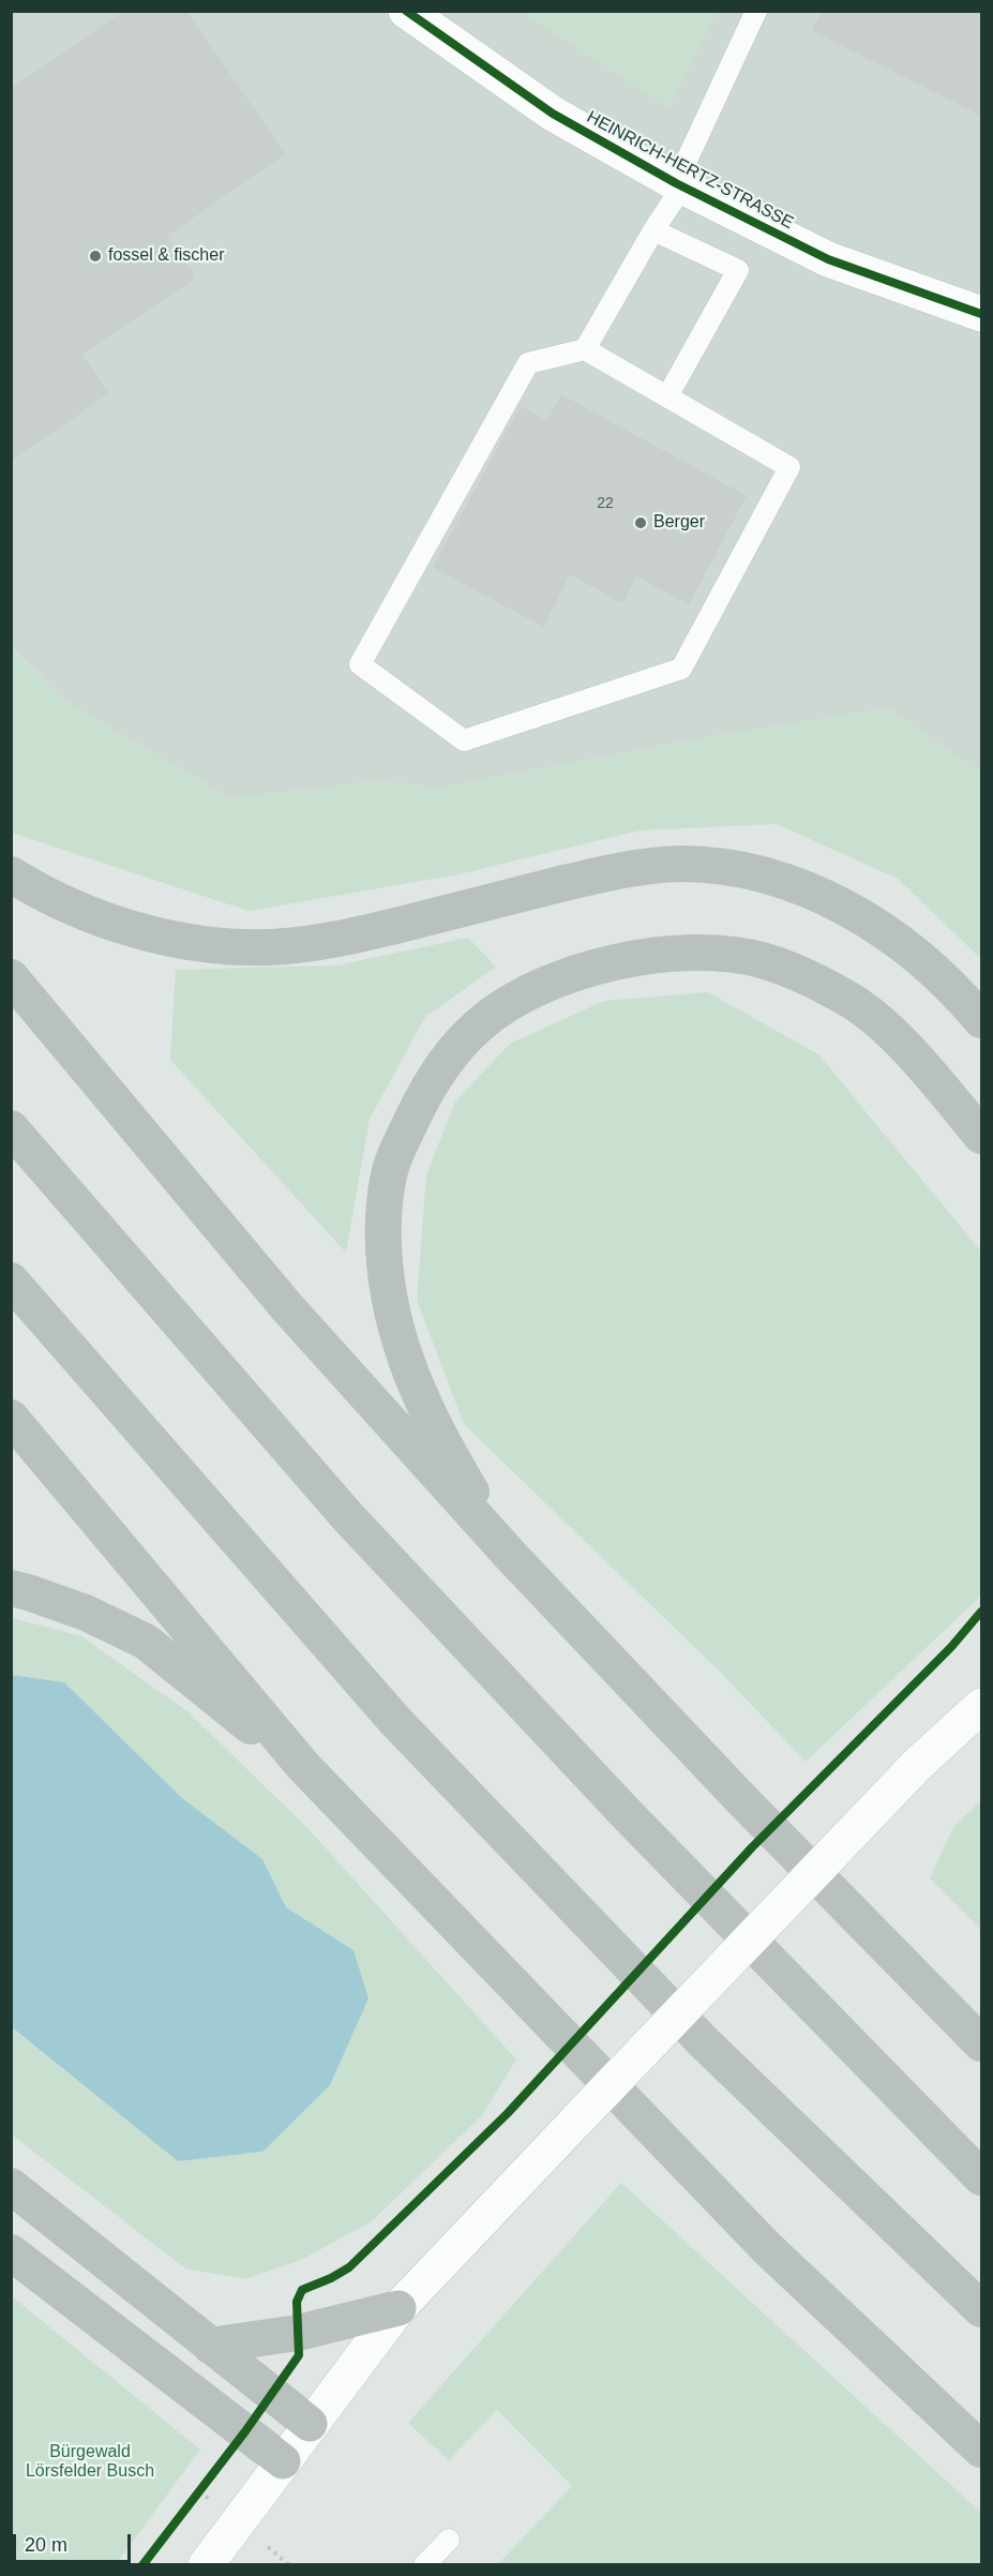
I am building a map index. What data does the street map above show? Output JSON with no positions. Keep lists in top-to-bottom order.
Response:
{
  "streets": {
    "main road": ["HEINRICH-HERTZ-STRASSE"]
  },
  "parks": ["Bürgewald Lörsfelder Busch"],
  "places": ["fossel & fischer", "Berger"],
  "house_numbers": ["22"],
  "scale_bar": "20 m"
}
